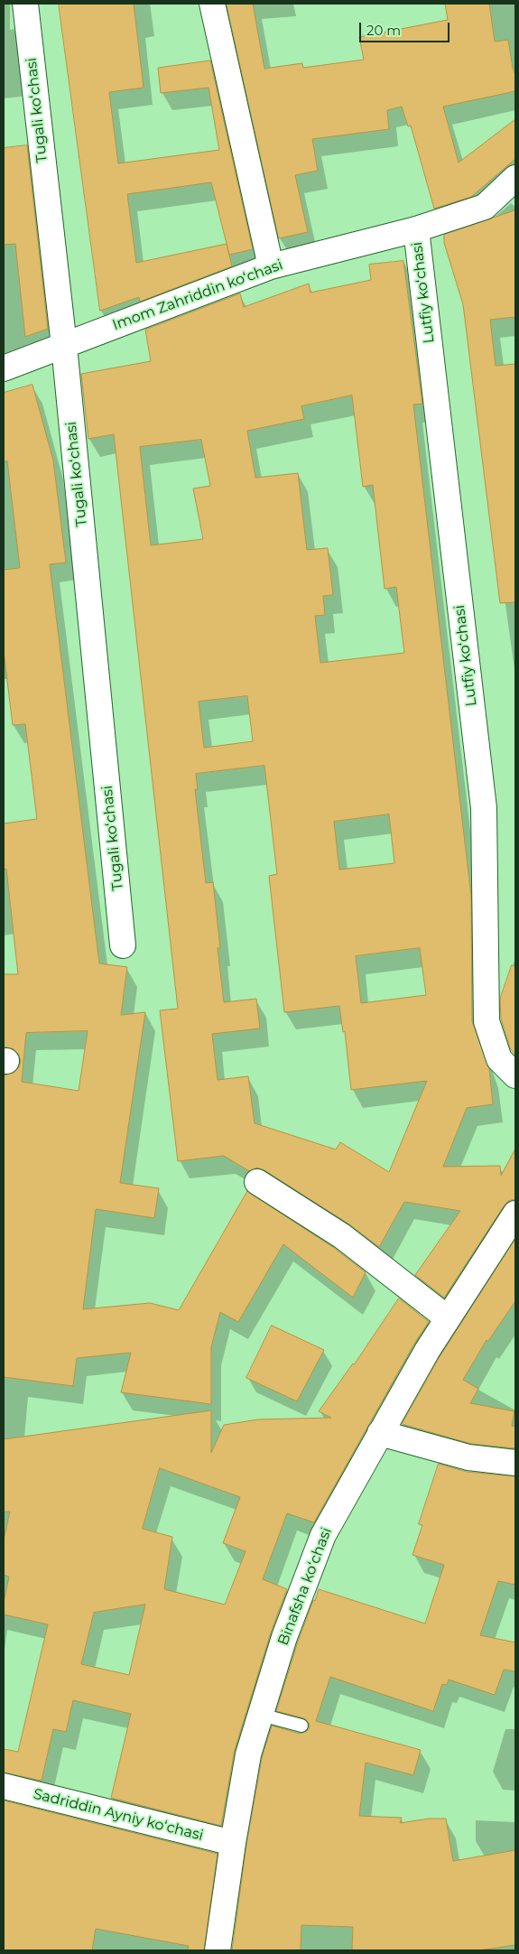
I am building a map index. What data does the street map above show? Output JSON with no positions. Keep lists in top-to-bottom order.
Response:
{
  "streets": {
    "street": [
      "Tugali koʻchasi",
      "Lutfiy koʻchasi",
      "Imom Zahriddin koʻchasi",
      "Binafsha koʻchasi",
      "Sadriddin Ayniy koʻchasi"
    ]
  },
  "crossings": [
    ["Tugali koʻchasi", "Imom Zahriddin koʻchasi"],
    ["Lutfiy koʻchasi", "Imom Zahriddin koʻchasi"],
    ["Binafsha koʻchasi", "Sadriddin Ayniy koʻchasi"]
  ],
  "scale_bar": "20 m"
}
